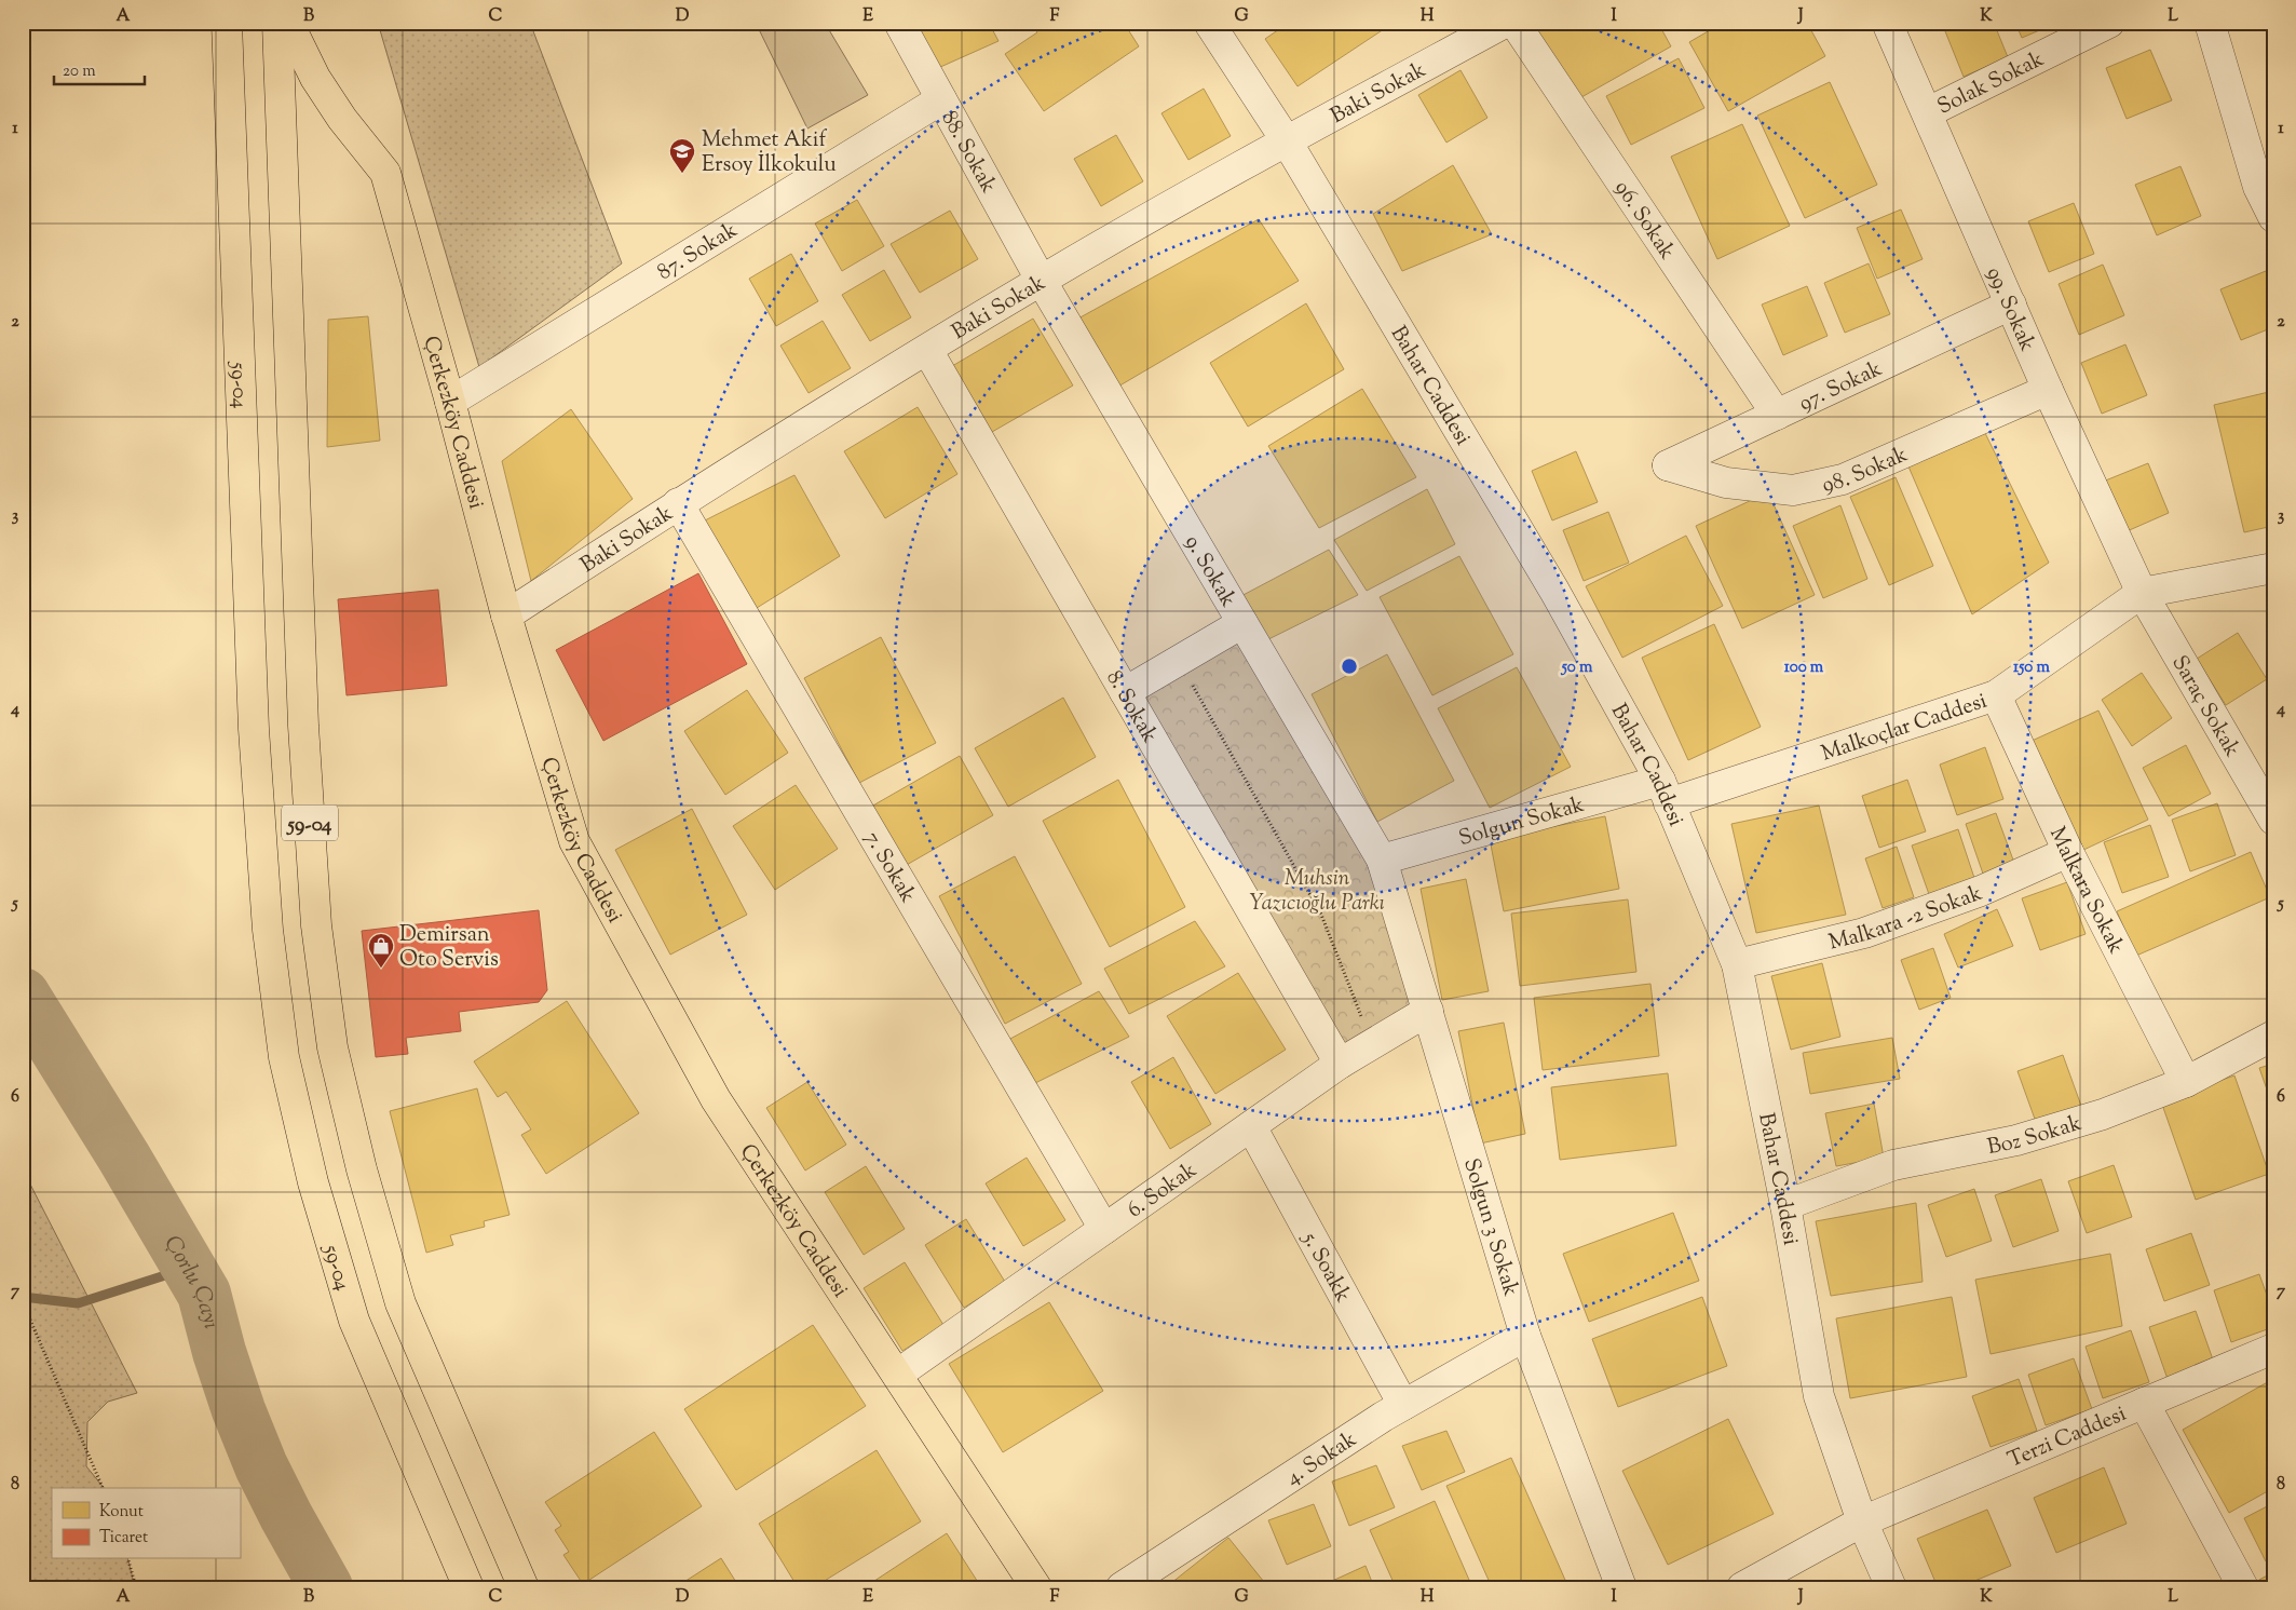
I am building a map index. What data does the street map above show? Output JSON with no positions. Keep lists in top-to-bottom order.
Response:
{
  "streets": {
    "main road": ["59-04", "Çerkezköy Caddesi"],
    "street": [
      "Solak Sokak",
      "Baki Sokak",
      "88. Sokak",
      "96. Sokak",
      "87. Sokak",
      "99. Sokak",
      "Bahar Caddesi",
      "97. Sokak",
      "98. Sokak",
      "9. Sokak",
      "Saraç Sokak",
      "8. Sokak",
      "Malkoçlar Caddesi",
      "Solgun Sokak",
      "7. Sokak",
      "Malkara Sokak",
      "Malkara -2 Sokak",
      "Boz Sokak",
      "6. Sokak",
      "Solgun 3 Sokak",
      "5. Soakk",
      "Terzi Caddesi",
      "4. Sokak"
    ]
  },
  "crossings": [
    ["Solak Sokak", "99. Sokak"],
    ["Baki Sokak", "88. Sokak"],
    ["Baki Sokak", "Bahar Caddesi"],
    ["Baki Sokak", "Çerkezköy Caddesi"],
    ["Baki Sokak", "9. Sokak"],
    ["Baki Sokak", "8. Sokak"],
    ["Baki Sokak", "7. Sokak"],
    ["88. Sokak", "87. Sokak"],
    ["88. Sokak", "9. Sokak"],
    ["96. Sokak", "97. Sokak"],
    ["87. Sokak", "Çerkezköy Caddesi"],
    ["99. Sokak", "97. Sokak"],
    ["99. Sokak", "98. Sokak"],
    ["99. Sokak", "Saraç Sokak"],
    ["99. Sokak", "Malkoçlar Caddesi"],
    ["Bahar Caddesi", "Malkoçlar Caddesi"],
    ["Bahar Caddesi", "Solgun Sokak"],
    ["Bahar Caddesi", "Malkara -2 Sokak"],
    ["Bahar Caddesi", "Boz Sokak"],
    ["Bahar Caddesi", "Terzi Caddesi"],
    ["97. Sokak", "98. Sokak"],
    ["Çerkezköy Caddesi", "6. Sokak"],
    ["9. Sokak", "Solgun Sokak"],
    ["9. Sokak", "Solgun 3 Sokak"],
    ["Saraç Sokak", "Malkoçlar Caddesi"],
    ["8. Sokak", "6. Sokak"],
    ["Malkoçlar Caddesi", "Solgun Sokak"],
    ["Malkoçlar Caddesi", "Malkara Sokak"],
    ["Solgun Sokak", "Solgun 3 Sokak"],
    ["7. Sokak", "6. Sokak"],
    ["Malkara Sokak", "Malkara -2 Sokak"],
    ["Malkara Sokak", "Boz Sokak"],
    ["6. Sokak", "Solgun 3 Sokak"],
    ["6. Sokak", "5. Soakk"],
    ["Solgun 3 Sokak", "4. Sokak"],
    ["5. Soakk", "4. Sokak"]
  ],
  "water": ["Çorlu Çayı"],
  "parks": ["Muhsin Yazıcıoğlu Parkı"],
  "places": {
    "school or university": ["Mehmet Akif Ersoy İlkokulu"],
    "shop": ["Demirsan Oto Servis"]
  },
  "legend": ["Konut", "Ticaret"],
  "scale_bar": "20 m",
  "grid": {
    "columns": [
      "A",
      "B",
      "C",
      "D",
      "E",
      "F",
      "G",
      "H",
      "I",
      "J",
      "K",
      "L"
    ],
    "rows": [
      "1",
      "2",
      "3",
      "4",
      "5",
      "6",
      "7",
      "8"
    ]
  },
  "rings": ["50 m", "100 m", "150 m"]
}
